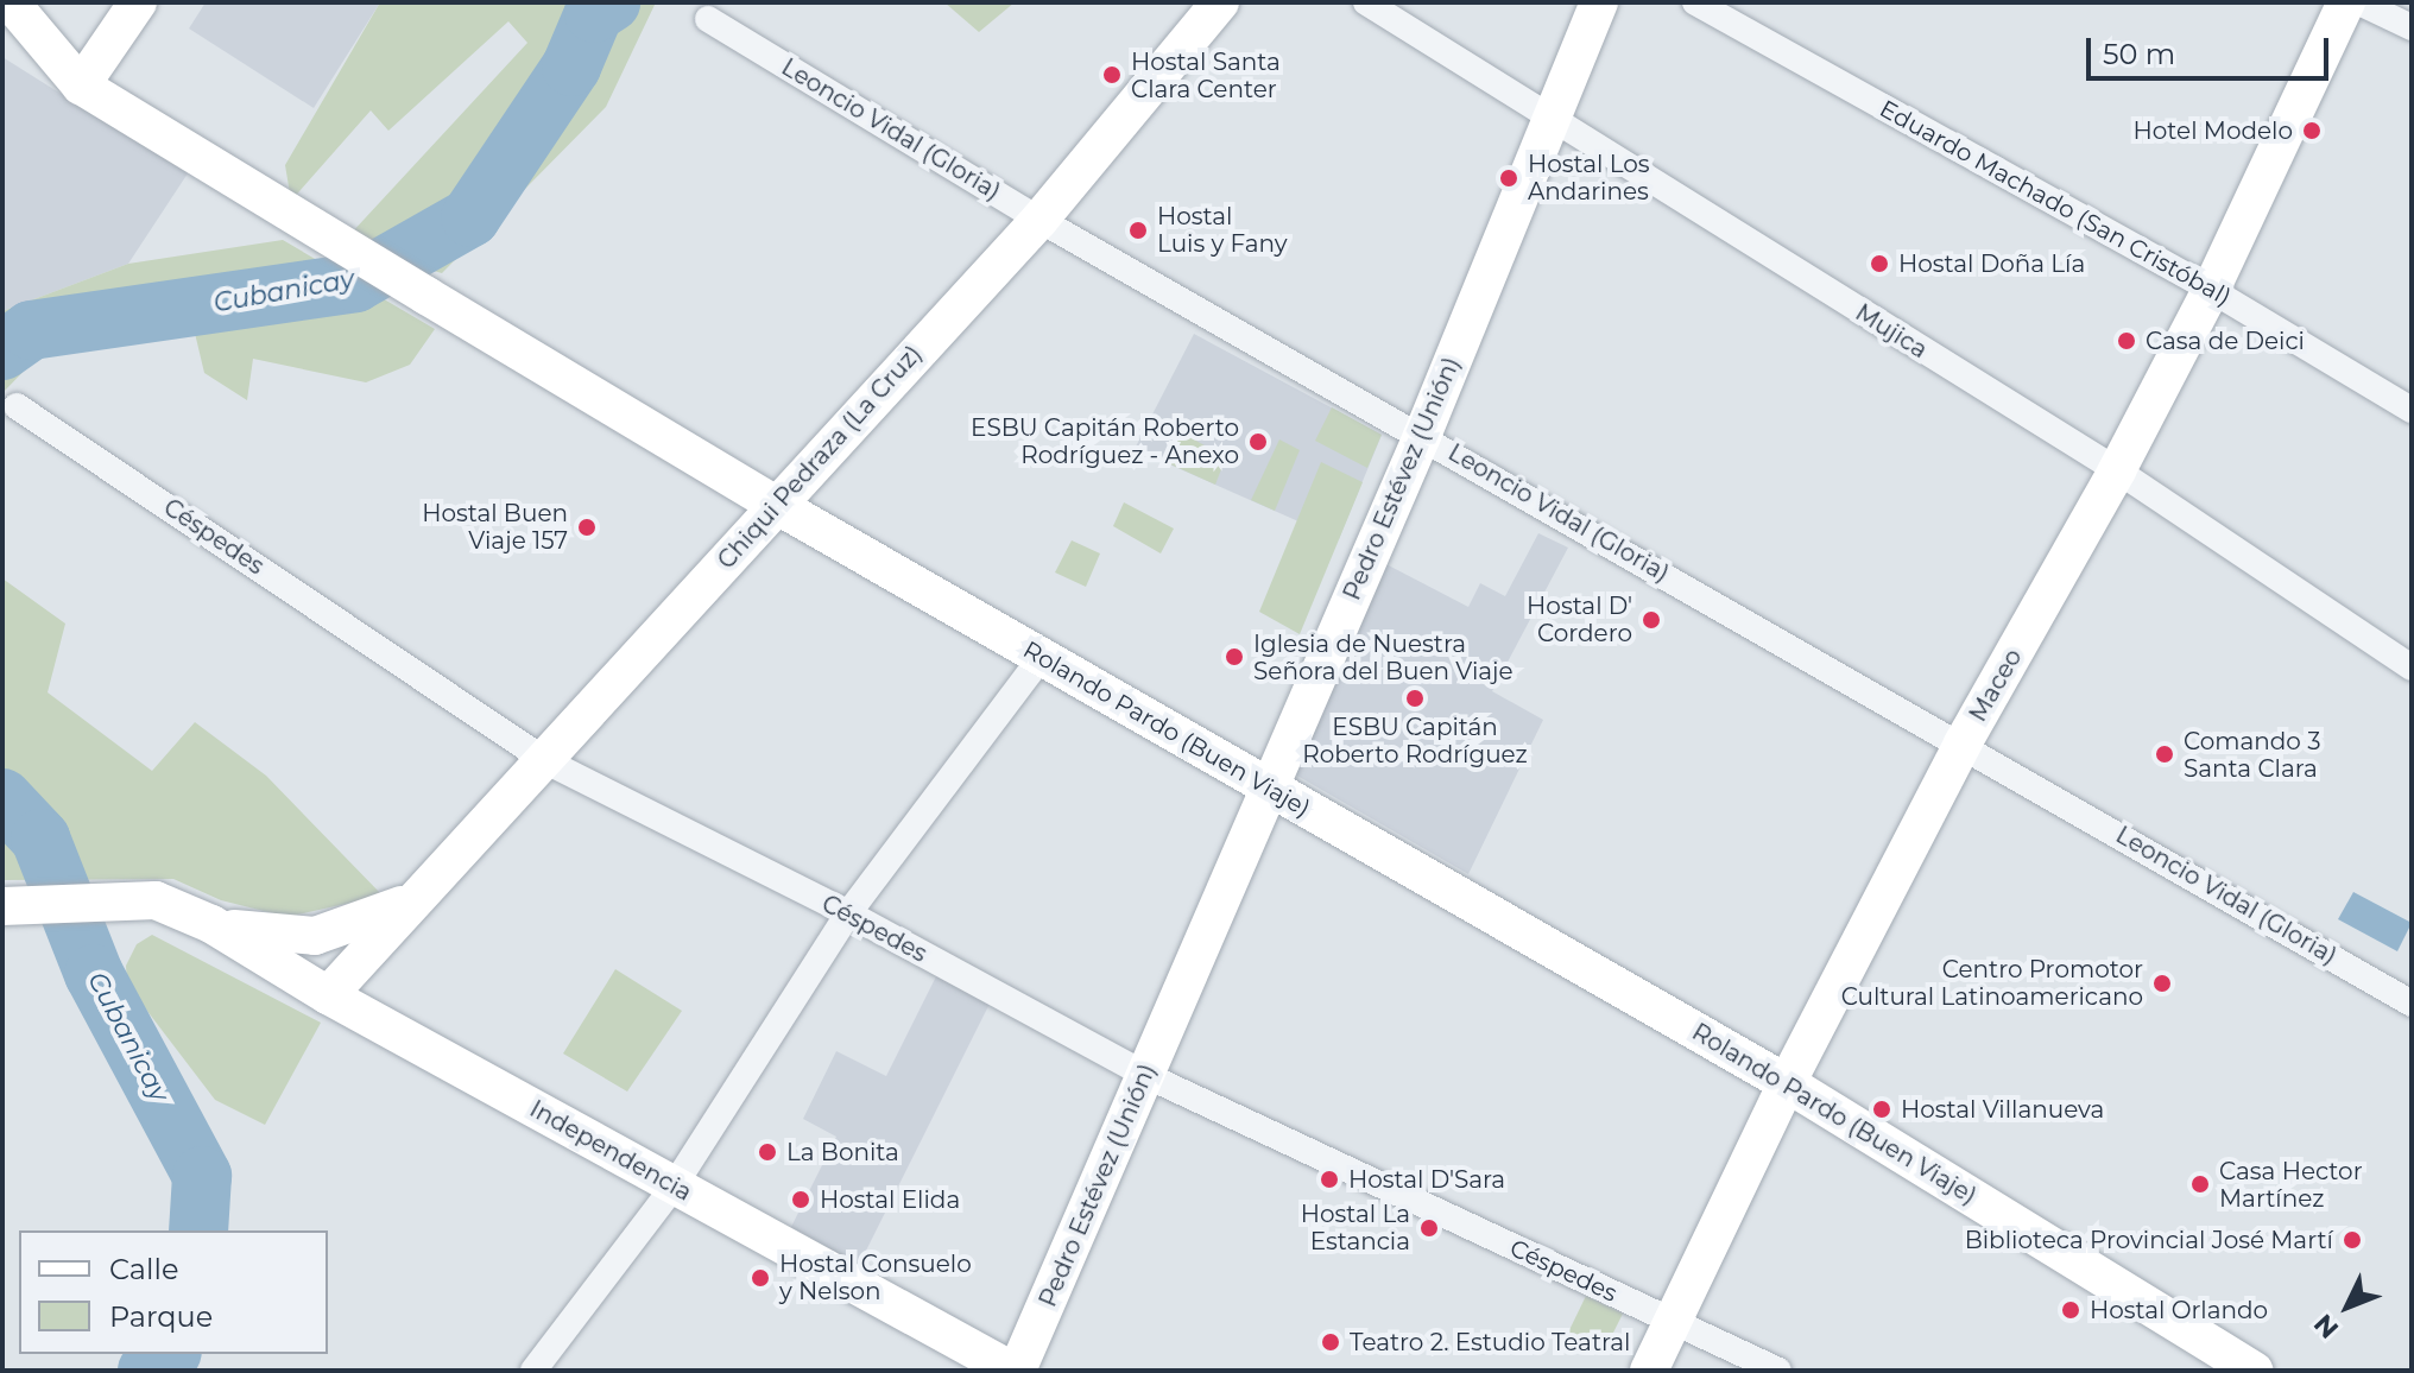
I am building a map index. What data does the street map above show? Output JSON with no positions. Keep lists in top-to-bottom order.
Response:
{
  "streets": {
    "main road": [
      "Chiqui Pedraza (La Cruz)",
      "Pedro Estévez (Unión)",
      "Maceo",
      "Rolando Pardo (Buen Viaje)",
      "Independencia"
    ],
    "street": [
      "Leoncio Vidal (Gloria)",
      "Eduardo Machado (San Cristóbal)",
      "Mujica",
      "Céspedes"
    ]
  },
  "crossings": [
    ["Leoncio Vidal (Gloria)", "Chiqui Pedraza (La Cruz)"],
    ["Leoncio Vidal (Gloria)", "Pedro Estévez (Unión)"],
    ["Leoncio Vidal (Gloria)", "Maceo"],
    ["Eduardo Machado (San Cristóbal)", "Maceo"],
    ["Mujica", "Pedro Estévez (Unión)"],
    ["Mujica", "Maceo"],
    ["Chiqui Pedraza (La Cruz)", "Céspedes"],
    ["Chiqui Pedraza (La Cruz)", "Rolando Pardo (Buen Viaje)"],
    ["Chiqui Pedraza (La Cruz)", "Independencia"],
    ["Pedro Estévez (Unión)", "Céspedes"],
    ["Pedro Estévez (Unión)", "Rolando Pardo (Buen Viaje)"],
    ["Pedro Estévez (Unión)", "Independencia"],
    ["Céspedes", "Maceo"],
    ["Maceo", "Rolando Pardo (Buen Viaje)"]
  ],
  "water": ["Cubanicay"],
  "places": [
    "Hostal Santa Clara Center",
    "Hotel Modelo",
    "Hostal Los Andarines",
    "Hostal Luis y Fany",
    "Hostal Doña Lía",
    "Casa de Deici",
    "ESBU Capitán Roberto Rodríguez - Anexo",
    "Hostal Buen Viaje 157",
    "Hostal D' Cordero",
    "Iglesia de Nuestra Señora del Buen Viaje",
    "ESBU Capitán Roberto Rodríguez",
    "Comando 3 Santa Clara",
    "Centro Promotor Cultural Latinoamericano",
    "Hostal Villanueva",
    "La Bonita",
    "Hostal D'Sara",
    "Casa Hector Martínez",
    "Hostal Elida",
    "Hostal La Estancia",
    "Biblioteca Provincial José Martí",
    "Hostal Consuelo y Nelson",
    "Hostal Orlando",
    "Teatro 2. Estudio Teatral"
  ],
  "legend": ["Calle", "Parque"],
  "scale_bar": "50 m",
  "north": "bottom left"
}
